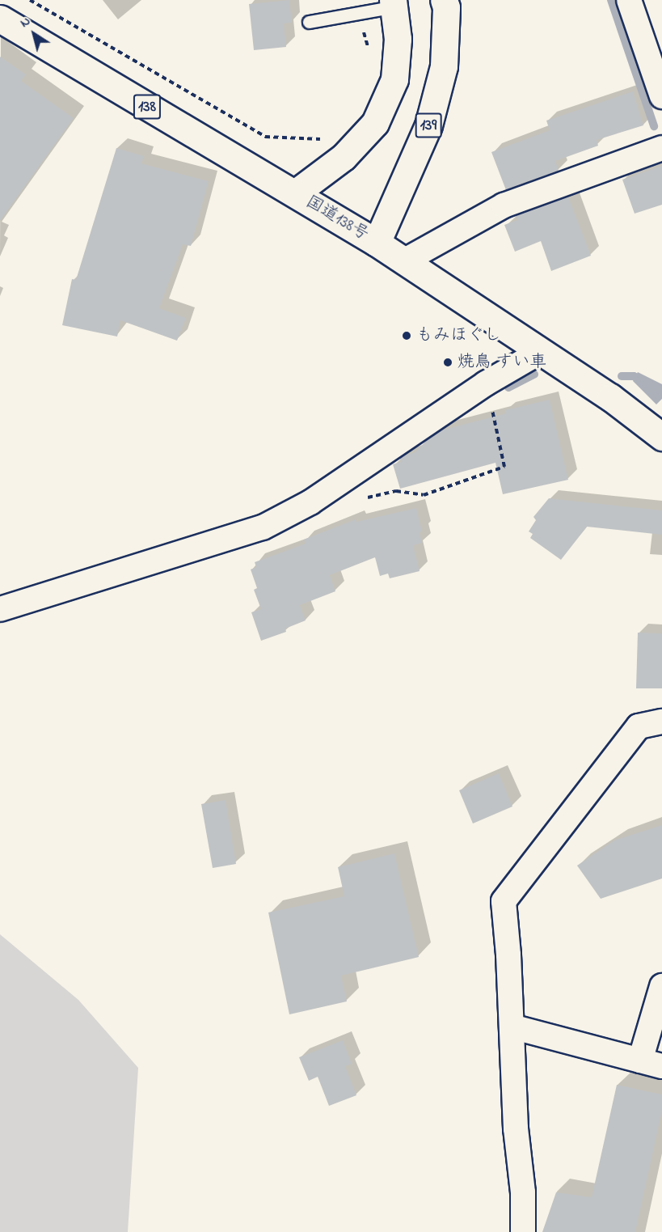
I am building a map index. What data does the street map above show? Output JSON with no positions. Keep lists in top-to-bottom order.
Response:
{
  "streets": {
    "highway": ["138", "139", "国道138号"]
  },
  "crossings": [
    ["139", "国道138号"]
  ],
  "places": ["もみほぐし", "焼鳥 すい車"],
  "north": "top left"
}
